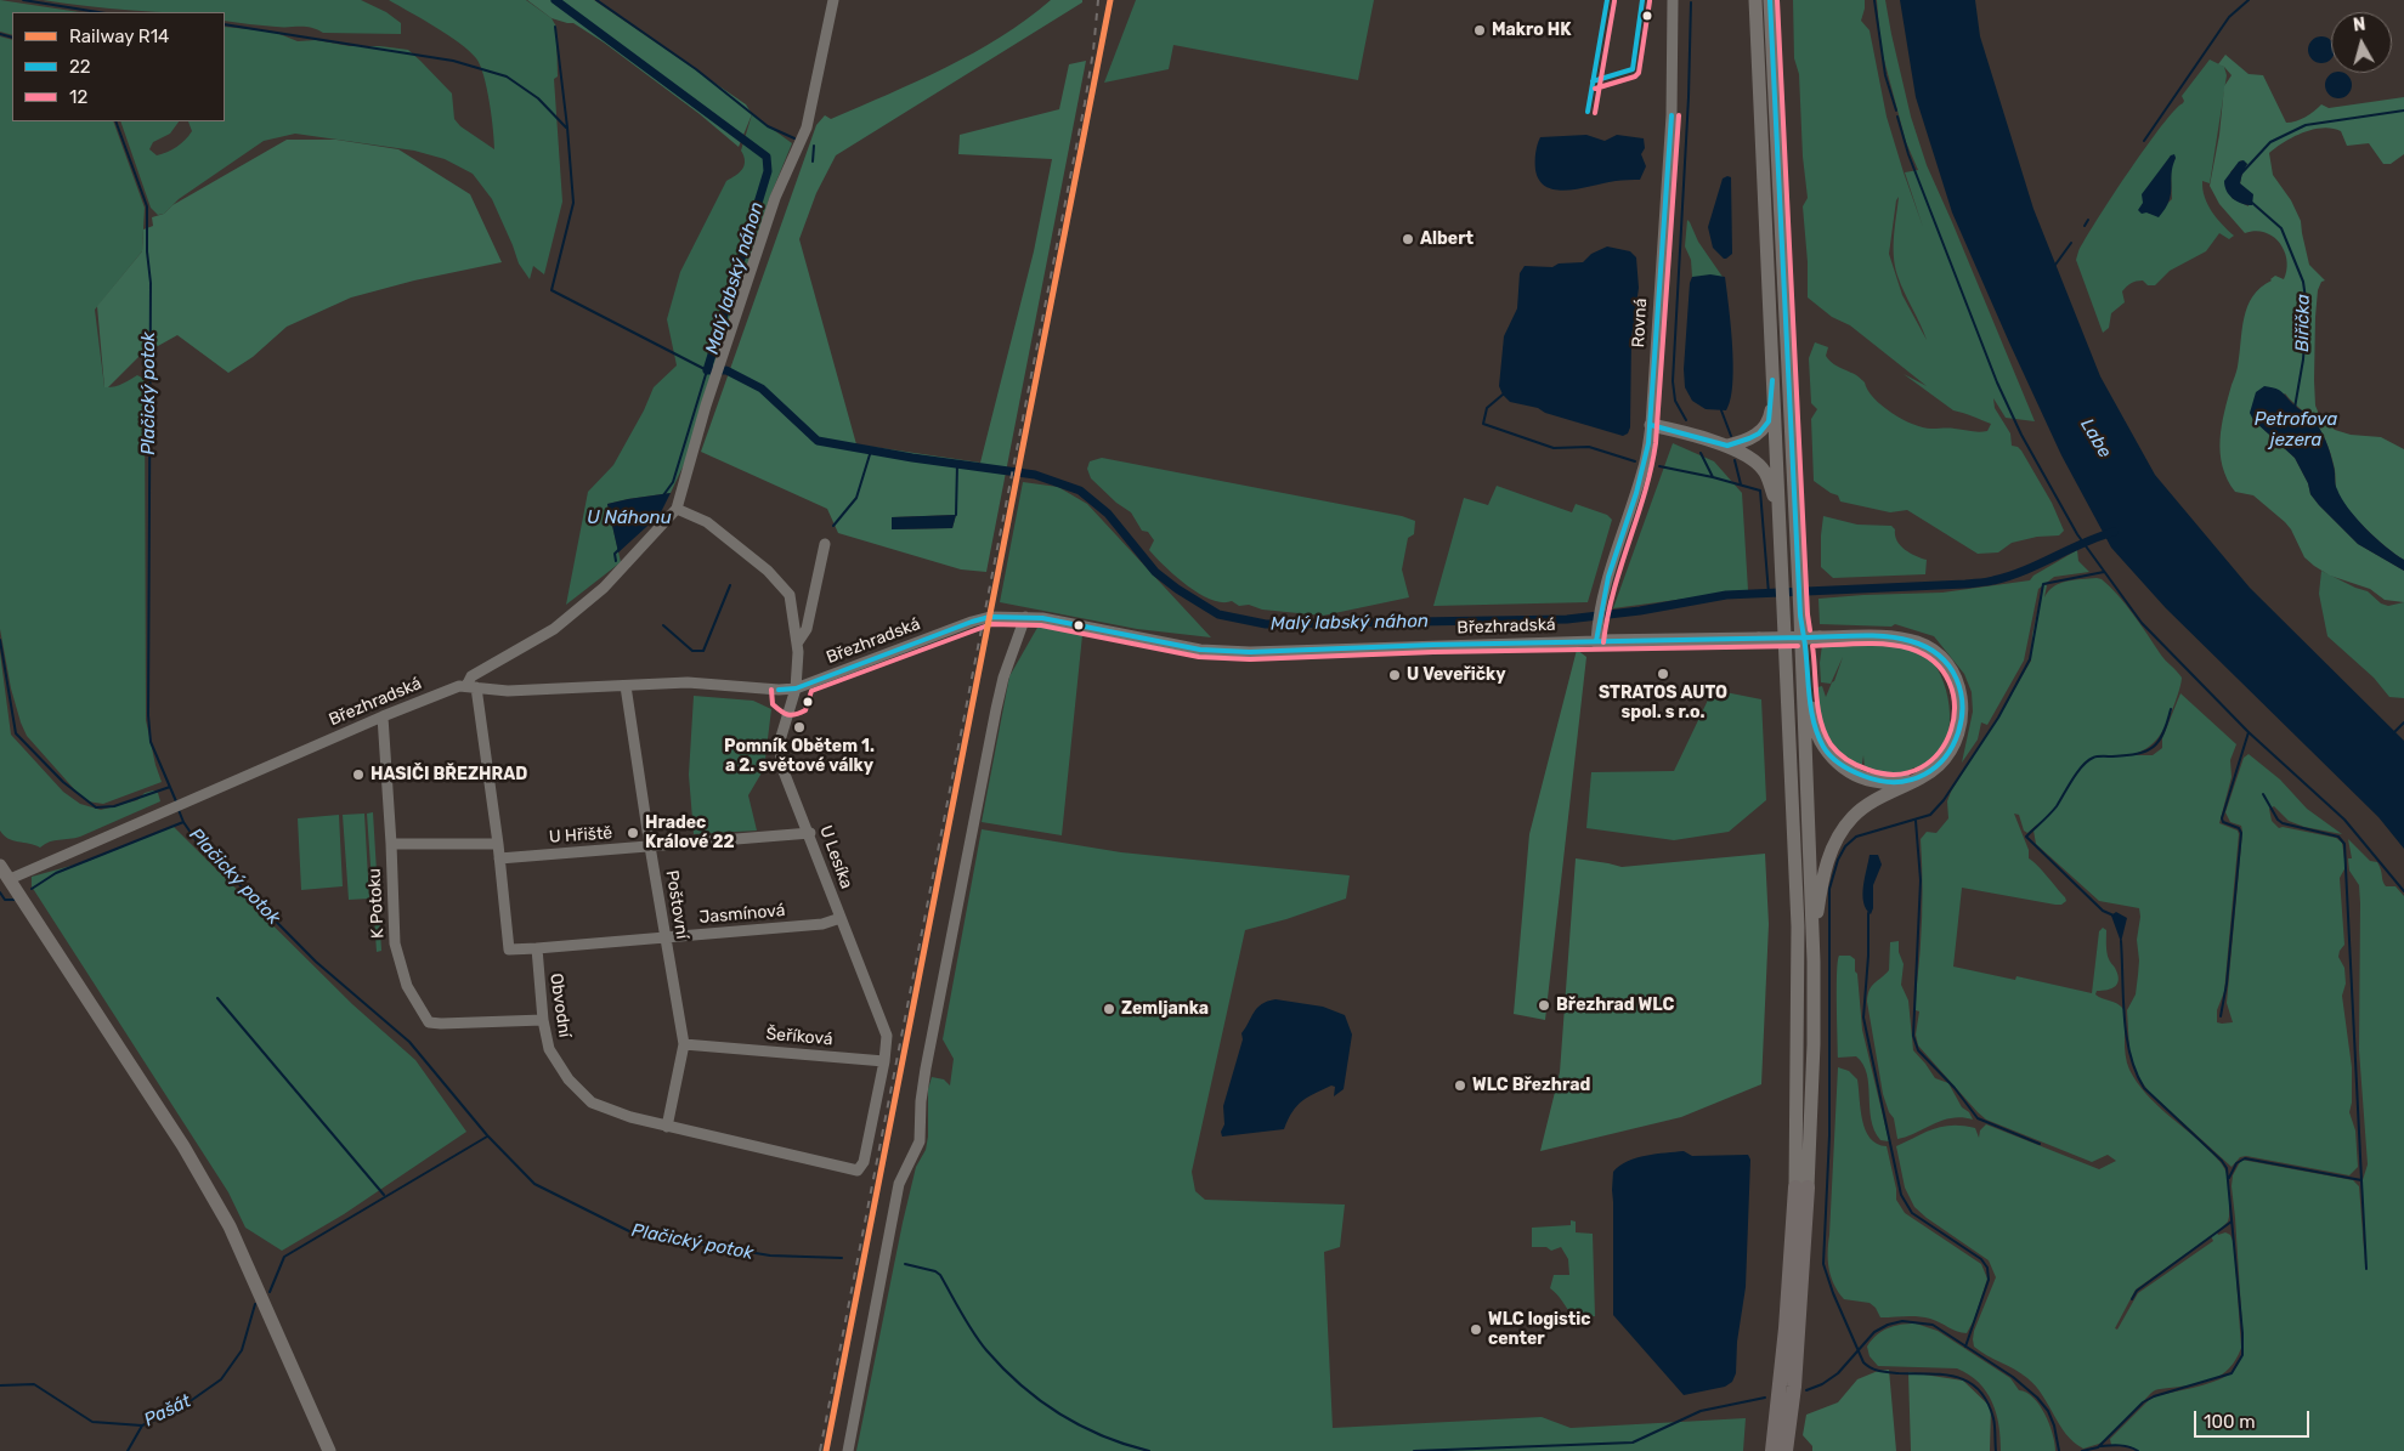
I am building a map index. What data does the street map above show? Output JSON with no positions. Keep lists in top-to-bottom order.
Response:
{
  "streets": {
    "street": [
      "Rovná",
      "Březhradská",
      "U Hřiště",
      "U Lesíka",
      "K Potoku",
      "Poštovní",
      "Jasmínová",
      "Obvodní",
      "Šeříková"
    ]
  },
  "crossings": [
    ["Rovná", "Březhradská"],
    ["Březhradská", "U Lesíka"],
    ["Březhradská", "K Potoku"],
    ["Březhradská", "Poštovní"],
    ["U Hřiště", "U Lesíka"],
    ["U Hřiště", "Poštovní"],
    ["U Lesíka", "Jasmínová"],
    ["U Lesíka", "Obvodní"],
    ["U Lesíka", "Šeříková"],
    ["K Potoku", "Obvodní"],
    ["Poštovní", "Jasmínová"],
    ["Poštovní", "Obvodní"],
    ["Poštovní", "Šeříková"],
    ["Jasmínová", "Obvodní"],
    ["Obvodní", "Šeříková"]
  ],
  "water": [
    "Malý labský náhon",
    "Biřička",
    "Plačický potok",
    "Petrofova jezera",
    "Labe",
    "U Náhonu",
    "Pašát"
  ],
  "places": [
    "Makro HK",
    "Albert",
    "STRATOS AUTO spol. s r.o.",
    "U Veveřičky",
    "Pomník Obětem 1. a 2. světové války",
    "HASIČI BŘEZHRAD",
    "Hradec Králové 22",
    "Březhrad WLC",
    "Zemljanka",
    "WLC Březhrad",
    "WLC logistic center"
  ],
  "lines": ["rail line R14", "transit line 22", "transit line 12"],
  "legend": ["Railway R14", "22", "12"],
  "scale_bar": "100 m",
  "north": "top"
}
